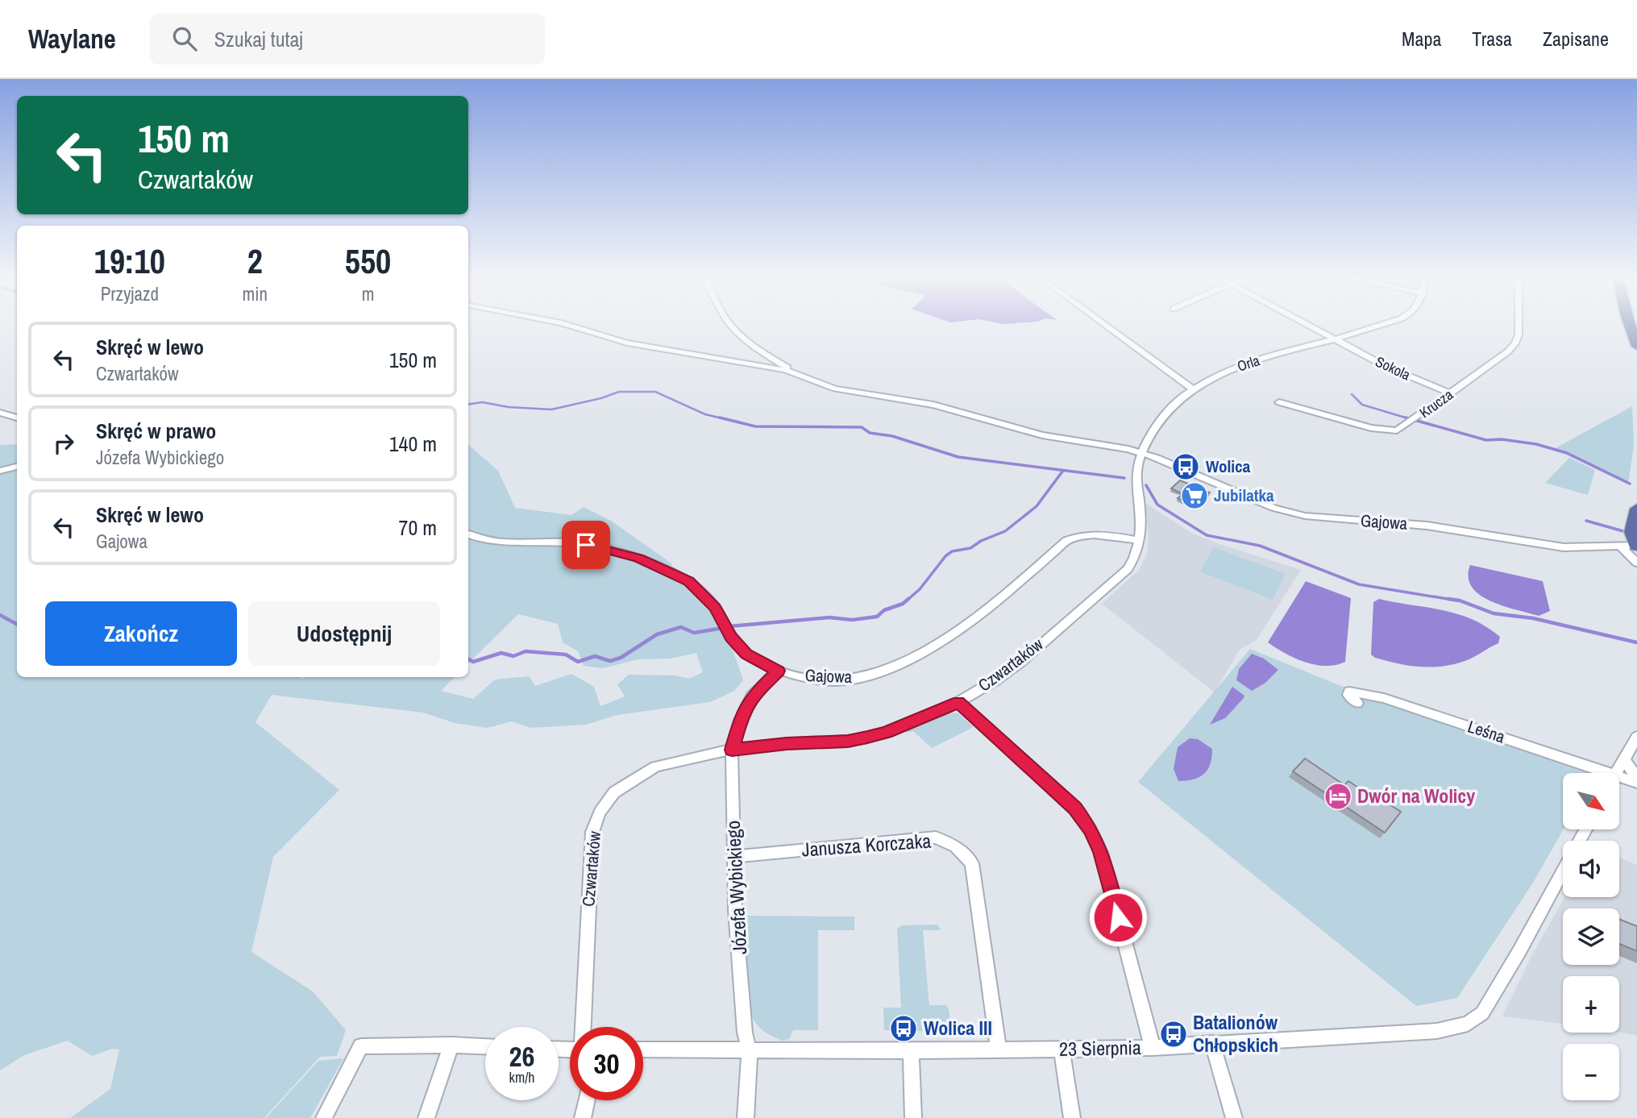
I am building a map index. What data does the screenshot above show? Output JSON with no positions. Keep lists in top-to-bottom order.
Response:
{
  "streets": {
    "street": [
      "Orla",
      "Sokola",
      "Krucza",
      "Gajowa",
      "Czwartaków",
      "Leśna",
      "Janusza Korczaka",
      "Józefa Wybickiego",
      "23 Sierpnia"
    ]
  },
  "crossings": [
    ["Orla", "Sokola"],
    ["Orla", "Gajowa"],
    ["Sokola", "Krucza"],
    ["Gajowa", "Czwartaków"],
    ["Gajowa", "Józefa Wybickiego"],
    ["Czwartaków", "Józefa Wybickiego"],
    ["Janusza Korczaka", "Józefa Wybickiego"],
    ["Janusza Korczaka", "23 Sierpnia"],
    ["Józefa Wybickiego", "23 Sierpnia"]
  ],
  "places": {
    "bus stop": ["Wolica", "Wolica III", "Batalionów Chłopskich"],
    "supermarket": ["Jubilatka"],
    "hotel": ["Dwór na Wolicy"]
  },
  "north": "bottom right",
  "page": {
    "header": "Waylane",
    "search": "Szukaj tutaj",
    "nav": ["Mapa", "Trasa", "Zapisane"],
    "turn": ["150 m", "Czwartaków"],
    "eta": [
      "19:10",
      "Przyjazd",
      "2",
      "min",
      "550",
      "m"
    ],
    "list": [
      {
        "name": "Skręć w lewo",
        "note": "Czwartaków",
        "value": "150 m"
      },
      {
        "name": "Skręć w prawo",
        "note": "Józefa Wybickiego",
        "value": "140 m"
      },
      {
        "name": "Skręć w lewo",
        "note": "Gajowa",
        "value": "70 m"
      }
    ],
    "buttons": ["Zakończ", "Udostępnij"],
    "map_buttons": ["+", "−"],
    "speed": "26 km/h",
    "limit": "30"
  }
}
